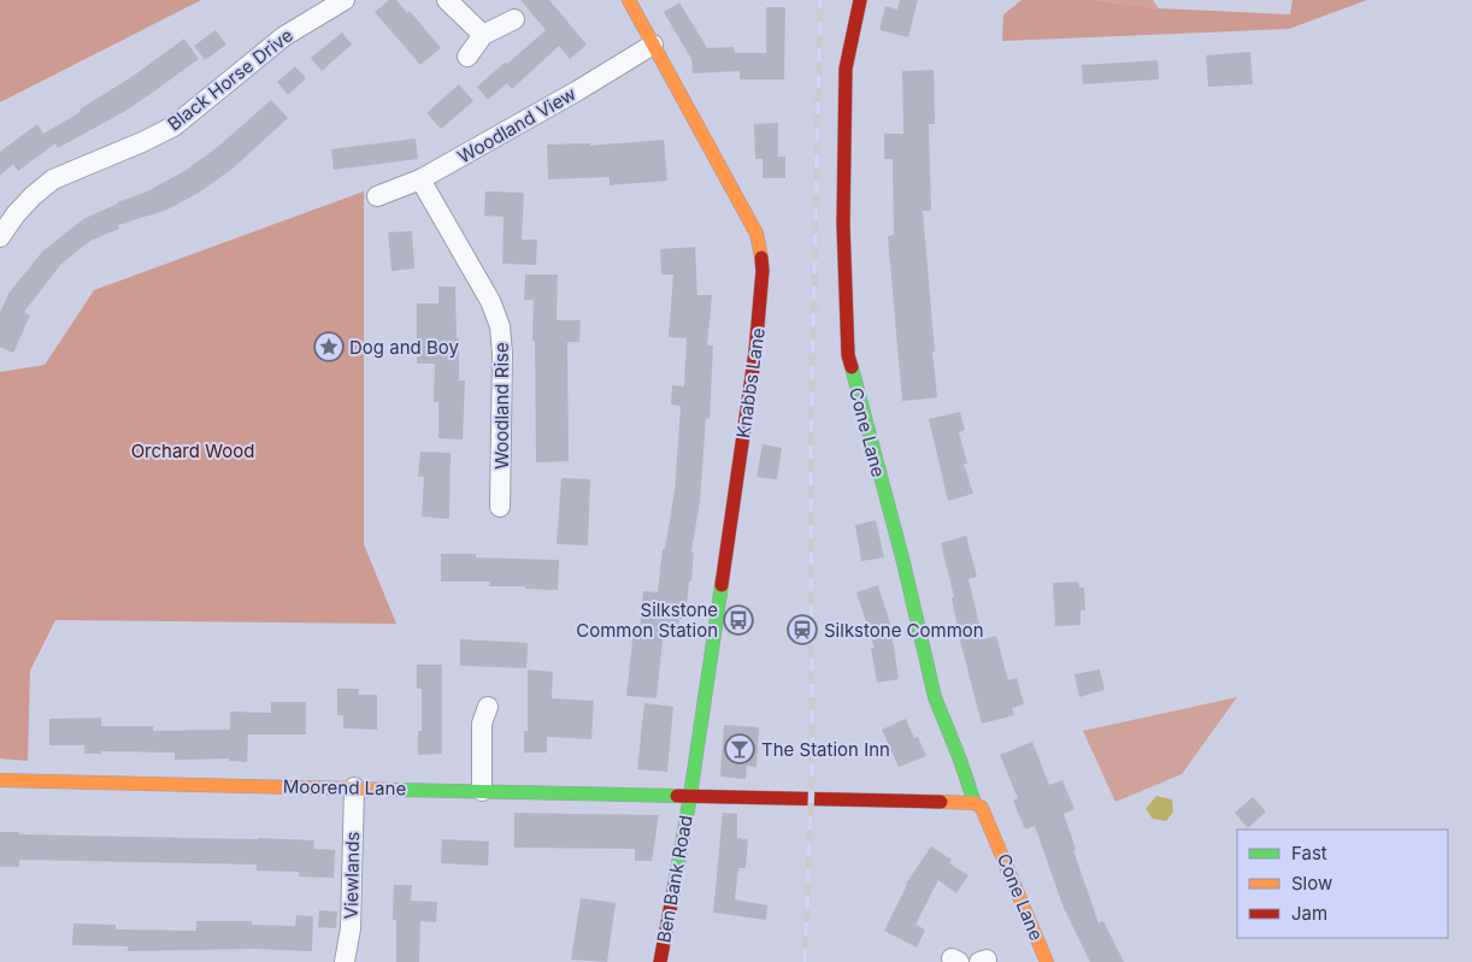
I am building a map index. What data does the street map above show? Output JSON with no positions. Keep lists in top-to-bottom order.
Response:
{
  "streets": {
    "street": [
      "Black Horse Drive",
      "Woodland View",
      "Knabbs Lane",
      "Woodland Rise",
      "Cone Lane",
      "Moorend Lane",
      "Viewlands",
      "Ben Bank Road"
    ]
  },
  "crossings": [
    ["Woodland View", "Knabbs Lane"],
    ["Woodland View", "Woodland Rise"],
    ["Knabbs Lane", "Moorend Lane"],
    ["Knabbs Lane", "Ben Bank Road"],
    ["Moorend Lane", "Viewlands"],
    ["Moorend Lane", "Ben Bank Road"]
  ],
  "parks": ["Orchard Wood"],
  "places": {
    "place": ["Dog and Boy"],
    "bus stop": ["Silkstone Common Station"],
    "station": ["Silkstone Common"],
    "bar": ["The Station Inn"]
  },
  "legend": ["Fast", "Slow", "Jam"]
}
